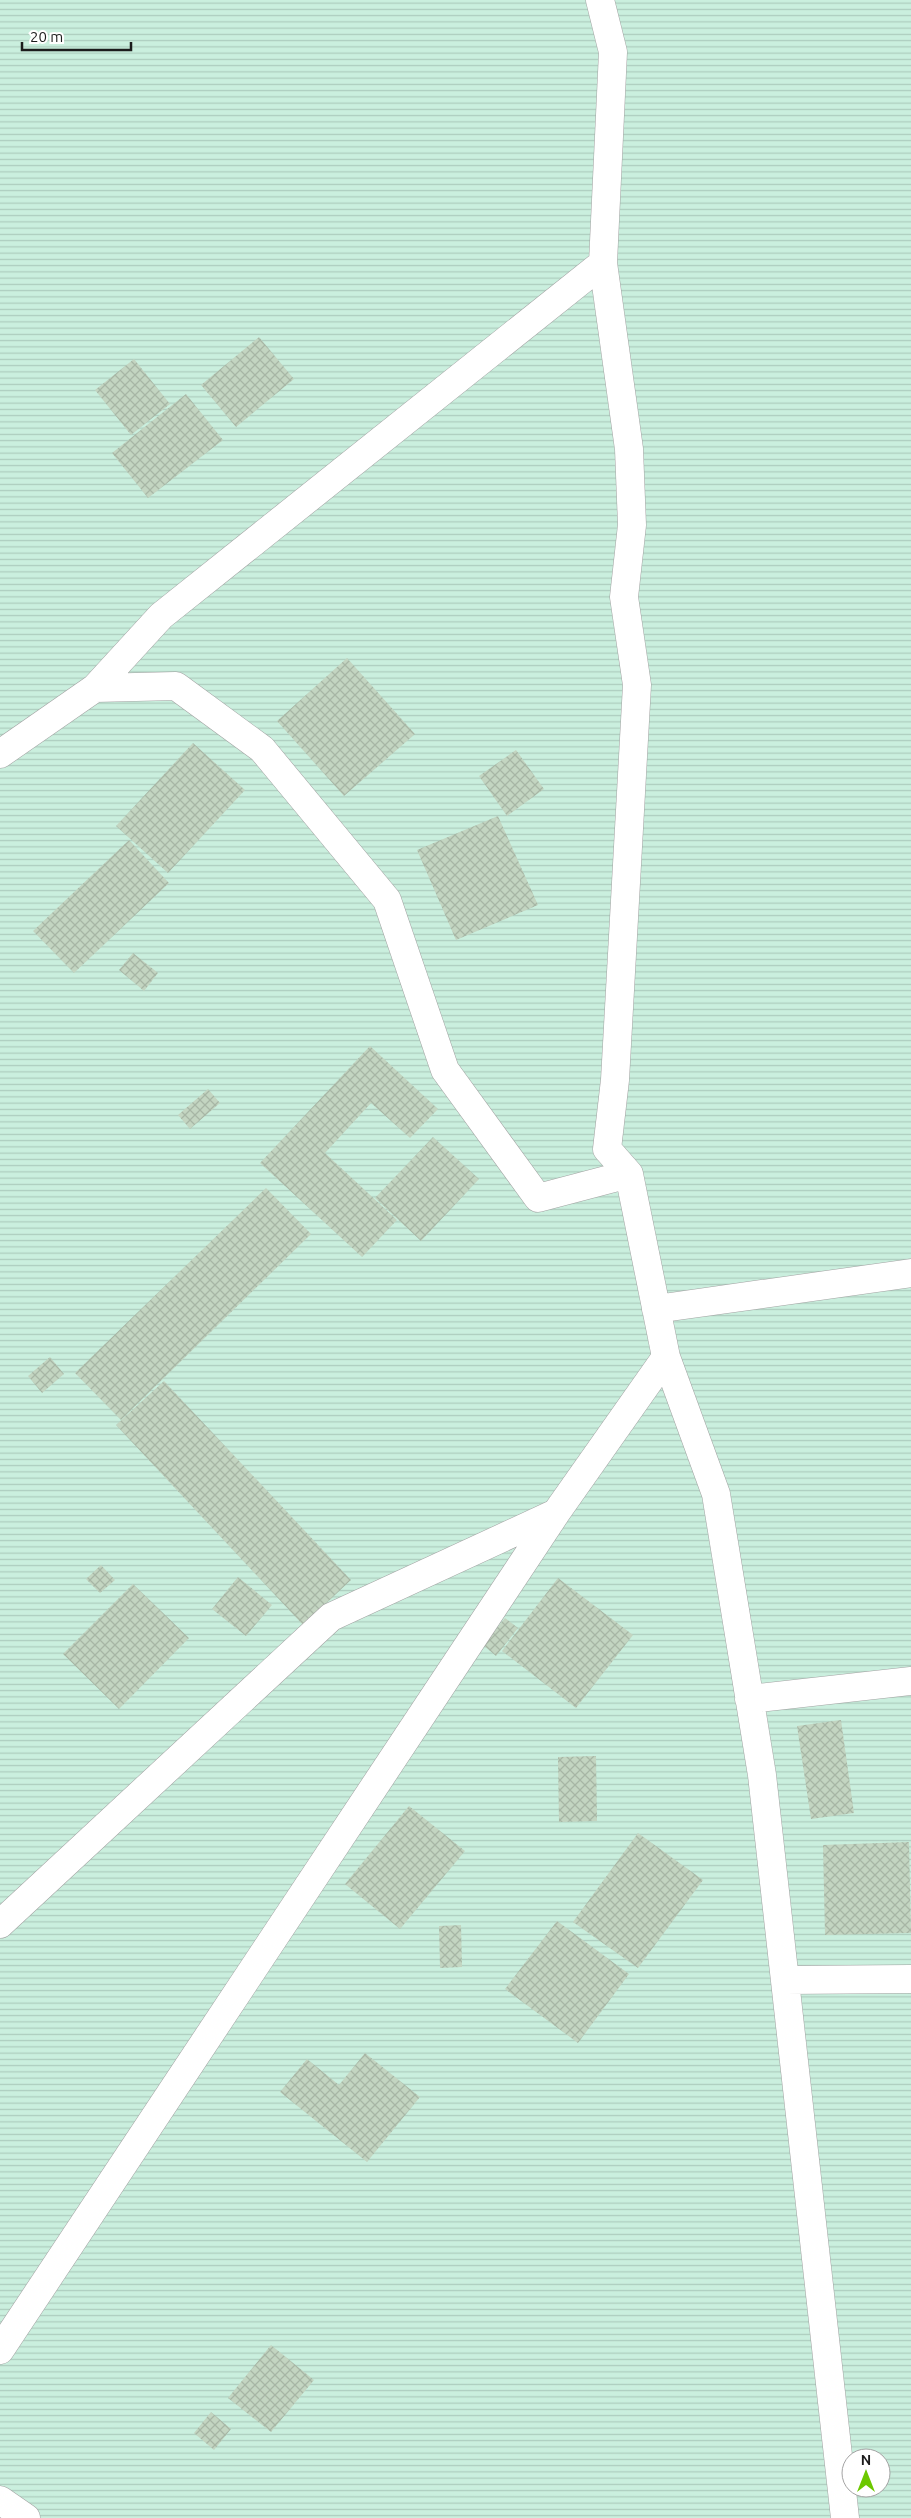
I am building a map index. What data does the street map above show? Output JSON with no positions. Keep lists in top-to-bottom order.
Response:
{
  "scale_bar": "20 m",
  "north": "top"
}
